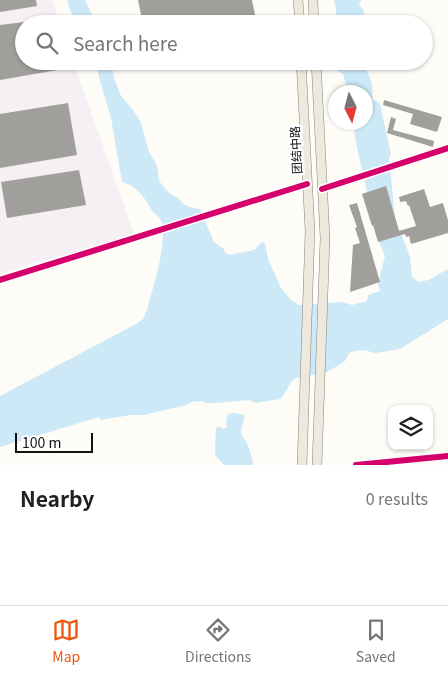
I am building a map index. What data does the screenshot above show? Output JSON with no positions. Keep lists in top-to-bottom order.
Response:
{
  "streets": {
    "main road": ["团结中路"]
  },
  "scale_bar": "100 m",
  "north": "bottom",
  "page": {
    "search": "Search here",
    "scale": "100 m",
    "heading": ["Nearby", "0 results"],
    "nav": ["Map", "Directions", "Saved"]
  }
}
